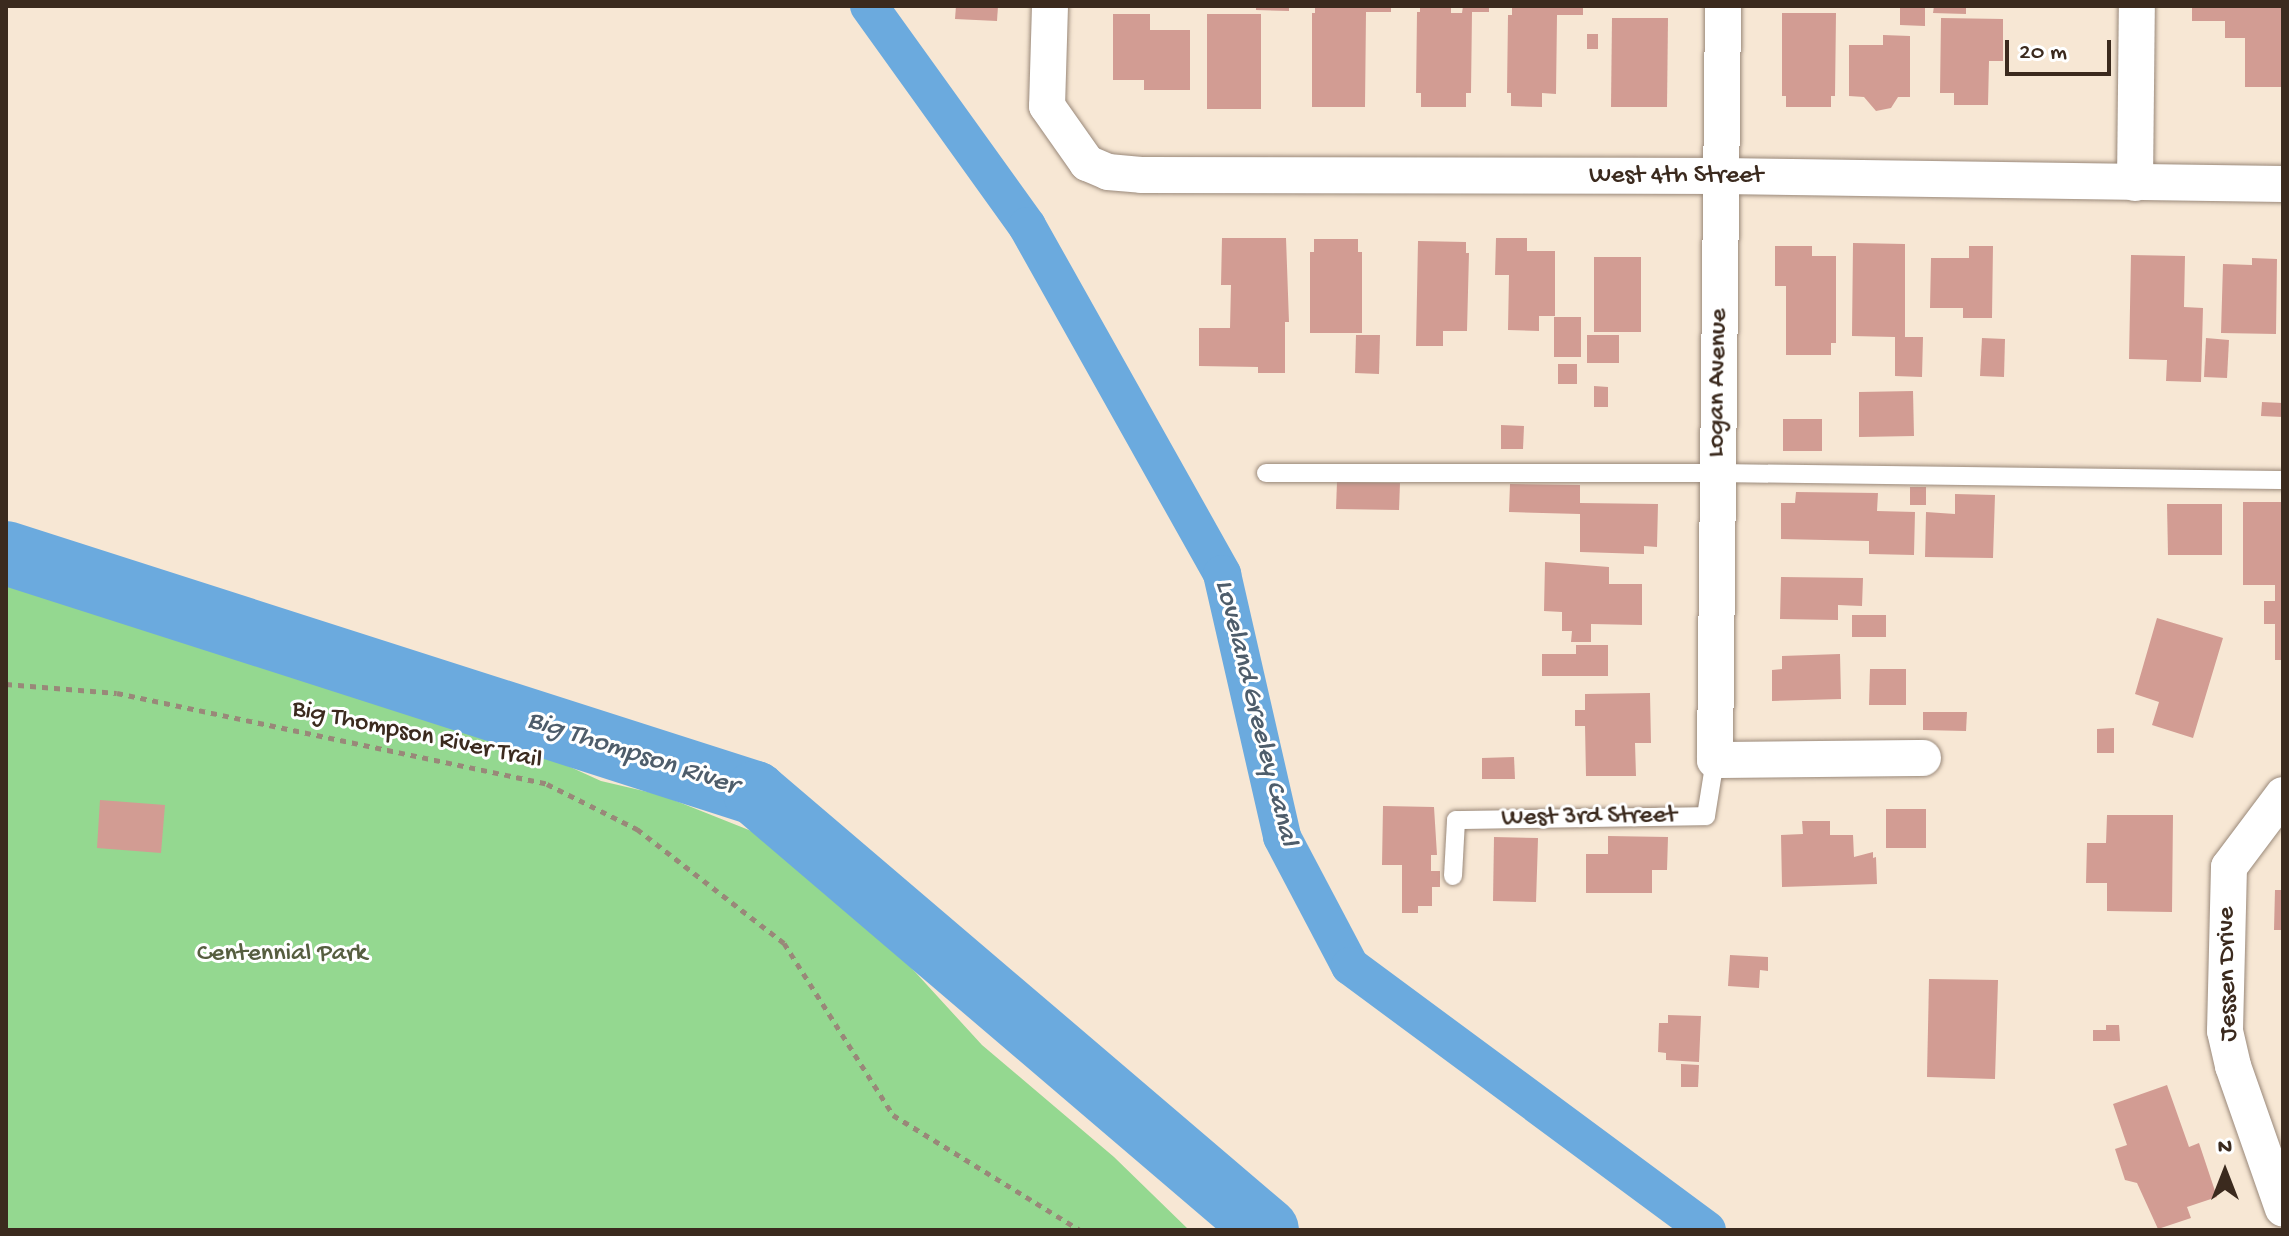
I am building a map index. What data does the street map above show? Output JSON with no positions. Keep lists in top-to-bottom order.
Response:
{
  "streets": {
    "street": ["West 4th Street", "Logan Avenue", "Jessen Drive"],
    "lane": ["West 3rd Street"],
    "path": ["Big Thompson River Trail"]
  },
  "crossings": [
    ["West 4th Street", "Logan Avenue"],
    ["Logan Avenue", "West 3rd Street"]
  ],
  "water": ["Loveland Greeley Canal", "Big Thompson River"],
  "parks": ["Centennial Park"],
  "scale_bar": "20 m",
  "north": "top"
}
